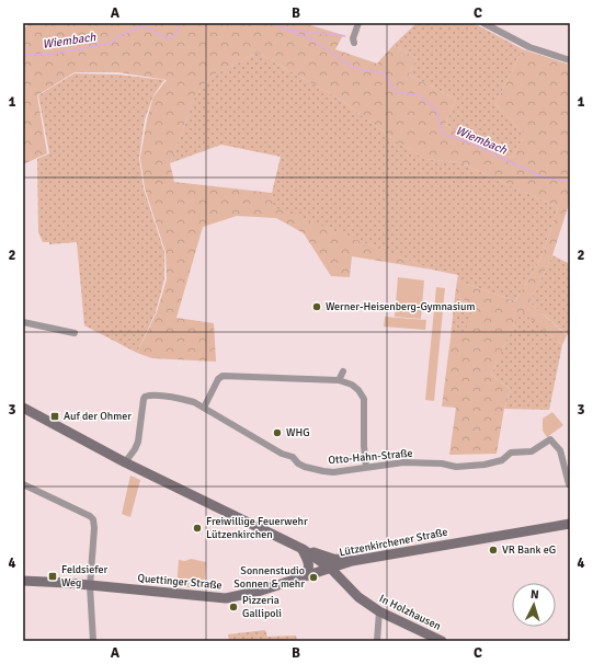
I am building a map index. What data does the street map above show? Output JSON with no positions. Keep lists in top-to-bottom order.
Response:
{
  "streets": {
    "main road": ["Lützenkirchener Straße", "Quettinger Straße", "In Holzhausen"],
    "street": ["Otto-Hahn-Straße"]
  },
  "crossings": [
    ["Otto-Hahn-Straße", "Lützenkirchener Straße"],
    ["Lützenkirchener Straße", "Quettinger Straße"],
    ["Lützenkirchener Straße", "In Holzhausen"],
    ["Quettinger Straße", "In Holzhausen"]
  ],
  "water": ["Wiembach"],
  "places": {
    "other": [
      "Werner-Heisenberg-Gymnasium",
      "WHG",
      "Freiwillige Feuerwehr Lützenkirchen",
      "VR Bank eG",
      "Sonnenstudio Sonnen & mehr",
      "Pizzeria Gallipoli"
    ],
    "transit": ["Auf der Ohmer", "Feldsiefer Weg"]
  },
  "north": "top",
  "grid": {
    "columns": ["A", "B", "C"],
    "rows": [
      "1",
      "2",
      "3",
      "4"
    ]
  }
}
